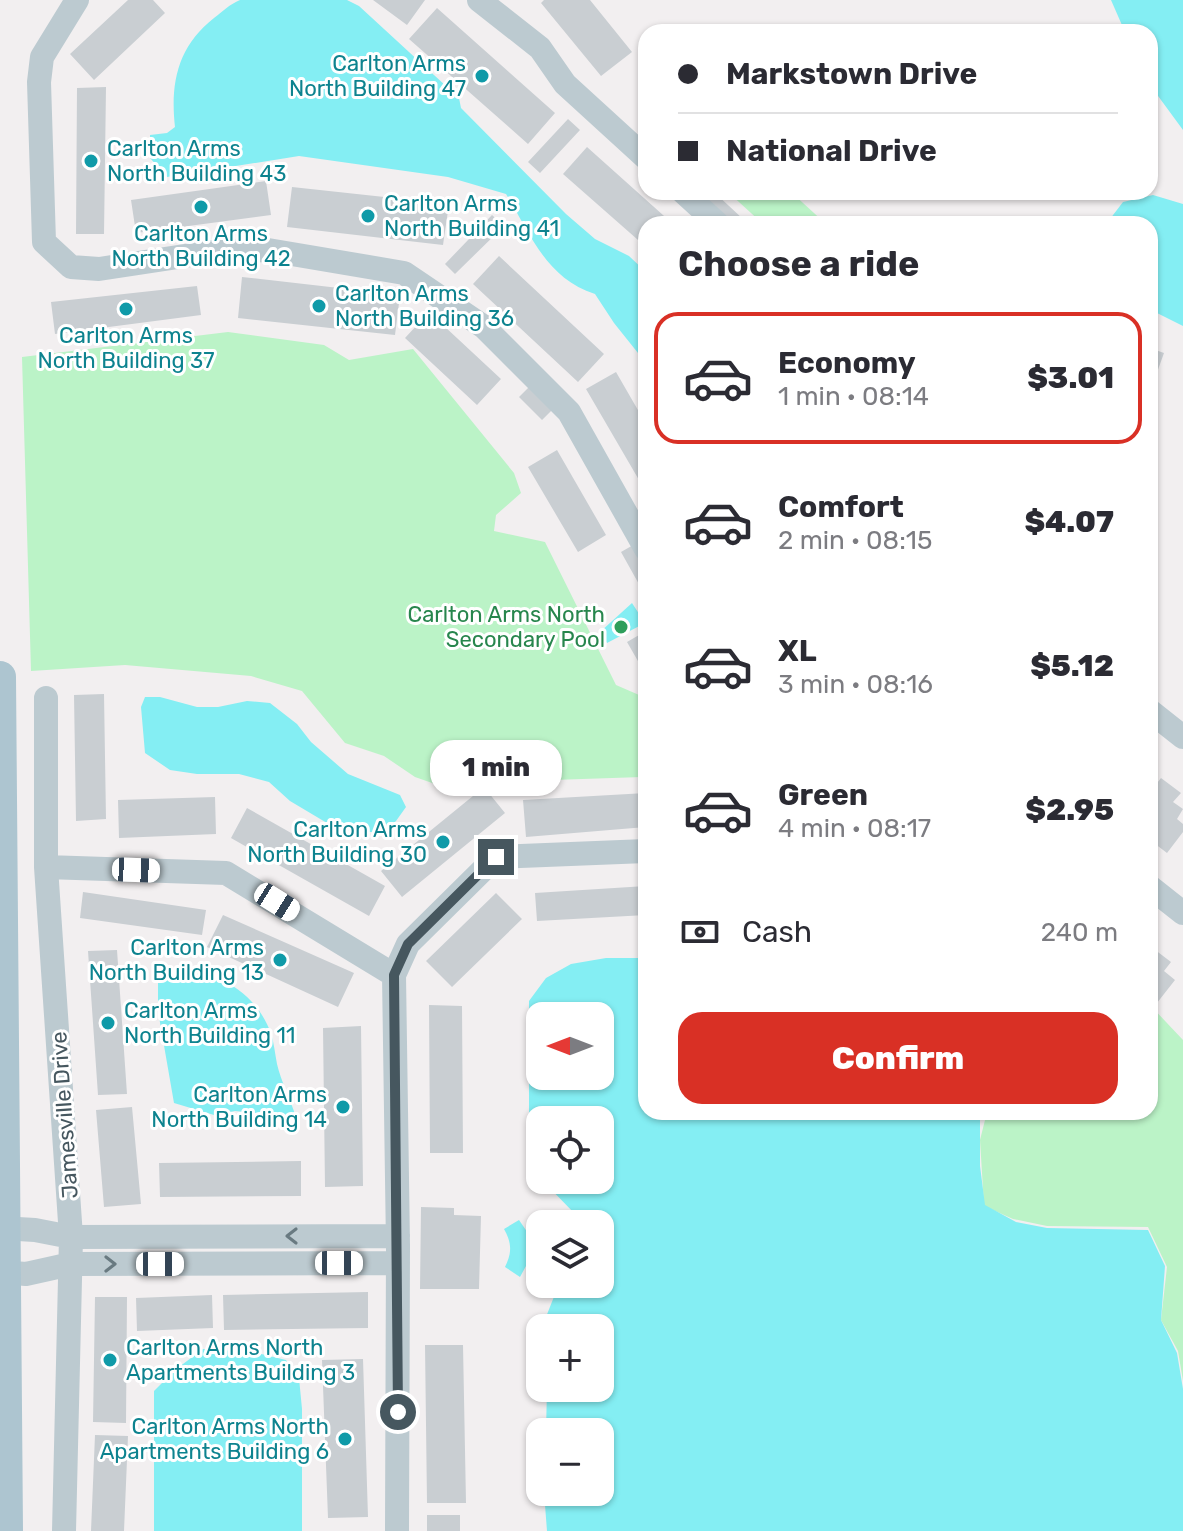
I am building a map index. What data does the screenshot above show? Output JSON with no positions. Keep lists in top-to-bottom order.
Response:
{
  "streets": {
    "street": ["Jamesville Drive"]
  },
  "places": [
    "Carlton Arms North Building 47",
    "Carlton Arms North Building 43",
    "Carlton Arms North Building 42",
    "Carlton Arms North Building 41",
    "Carlton Arms North Building 36",
    "Carlton Arms North Building 37",
    "Carlton Arms North Secondary Pool",
    "Carlton Arms North Building 30",
    "Carlton Arms North Building 13",
    "Carlton Arms North Building 11",
    "Carlton Arms North Building 14",
    "Carlton Arms North Apartments Building 3",
    "Carlton Arms North Apartments Building 6"
  ],
  "north": "left",
  "page": {
    "banner": ["Markstown Drive", "National Drive"],
    "heading": "Choose a ride",
    "list": [
      {
        "name": "Economy",
        "note": "1 min · 08:14",
        "value": "$3.01"
      },
      {
        "name": "Comfort",
        "note": "2 min · 08:15",
        "value": "$4.07"
      },
      {
        "name": "XL",
        "note": "3 min · 08:16",
        "value": "$5.12"
      },
      {
        "name": "Green",
        "note": "4 min · 08:17",
        "value": "$2.95"
      }
    ],
    "bubble": "1 min",
    "pay": ["Cash", "240 m"],
    "buttons": "Confirm",
    "map_buttons": ["+", "−"]
  }
}
